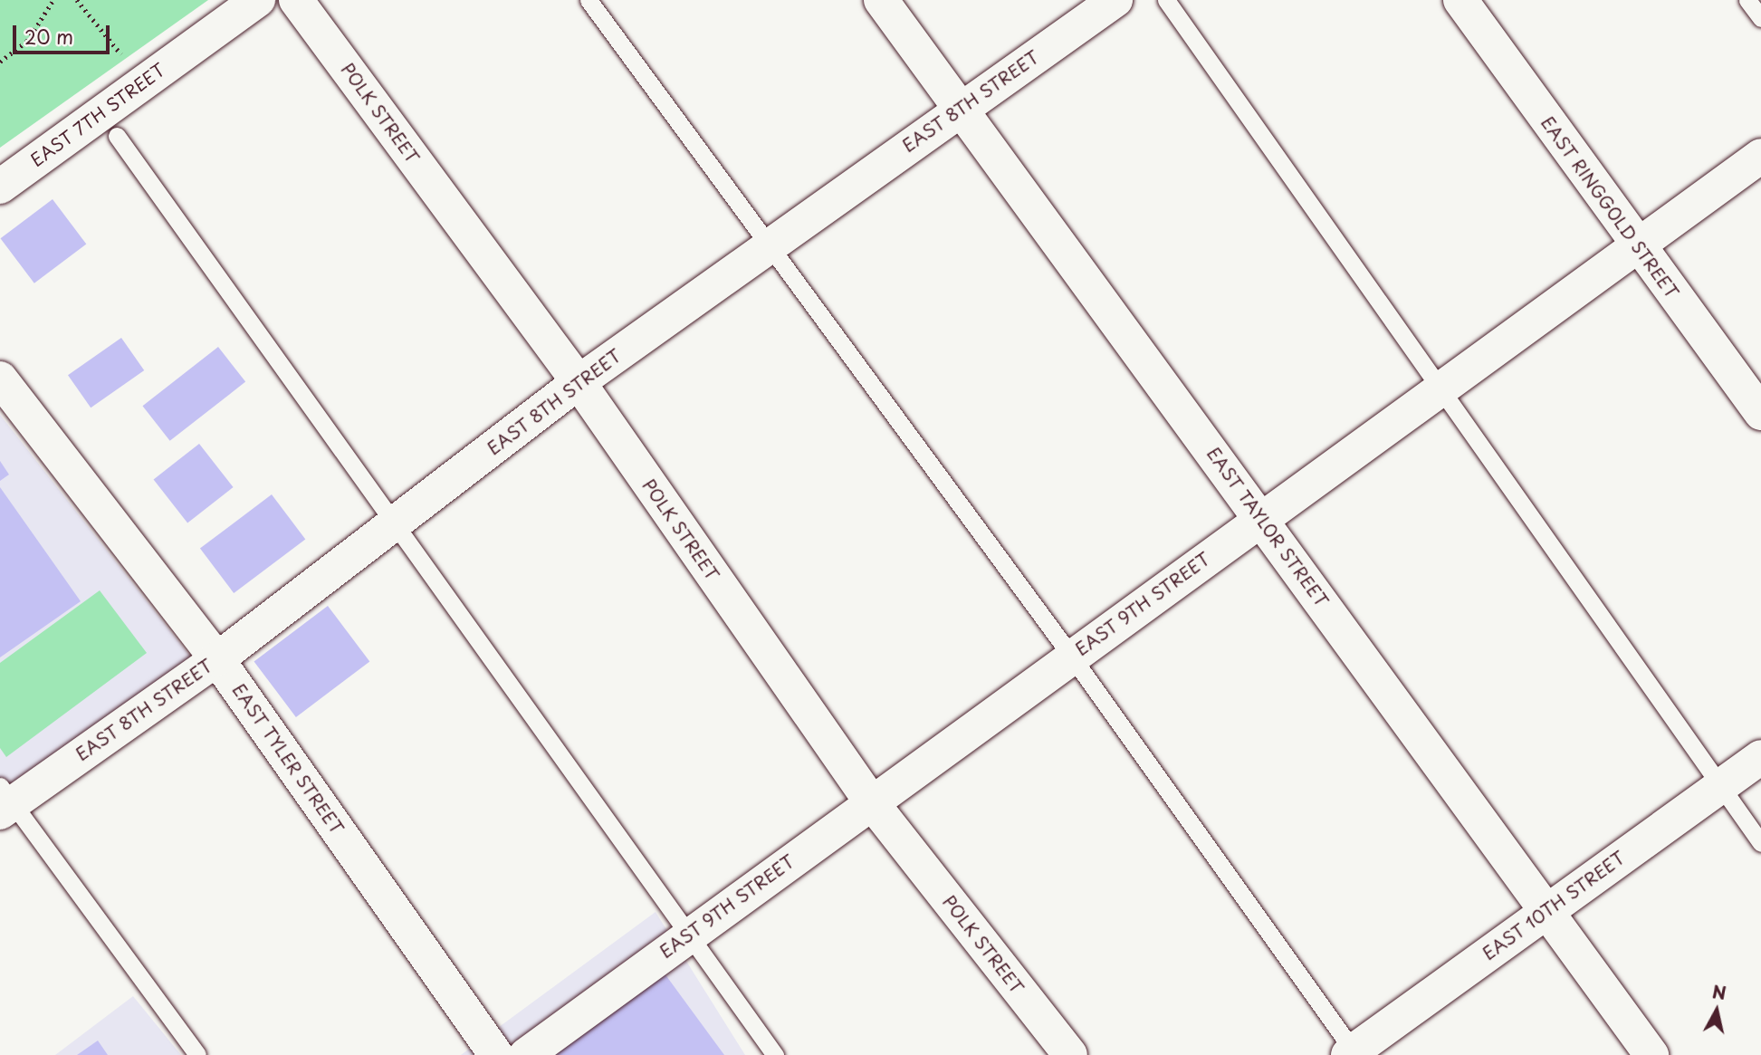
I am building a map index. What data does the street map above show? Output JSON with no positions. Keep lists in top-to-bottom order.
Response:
{
  "streets": {
    "street": [
      "EAST 8TH STREET",
      "POLK STREET",
      "EAST 7TH STREET",
      "EAST RINGGOLD STREET",
      "EAST TAYLOR STREET",
      "EAST 9TH STREET",
      "EAST TYLER STREET",
      "EAST 10TH STREET"
    ]
  },
  "crossings": [
    ["EAST 8TH STREET", "POLK STREET"],
    ["EAST 8TH STREET", "EAST TAYLOR STREET"],
    ["EAST 8TH STREET", "EAST TYLER STREET"],
    ["POLK STREET", "EAST 9TH STREET"],
    ["EAST RINGGOLD STREET", "EAST 9TH STREET"],
    ["EAST TAYLOR STREET", "EAST 9TH STREET"],
    ["EAST TAYLOR STREET", "EAST 10TH STREET"]
  ],
  "scale_bar": "20 m",
  "north": "top"
}
